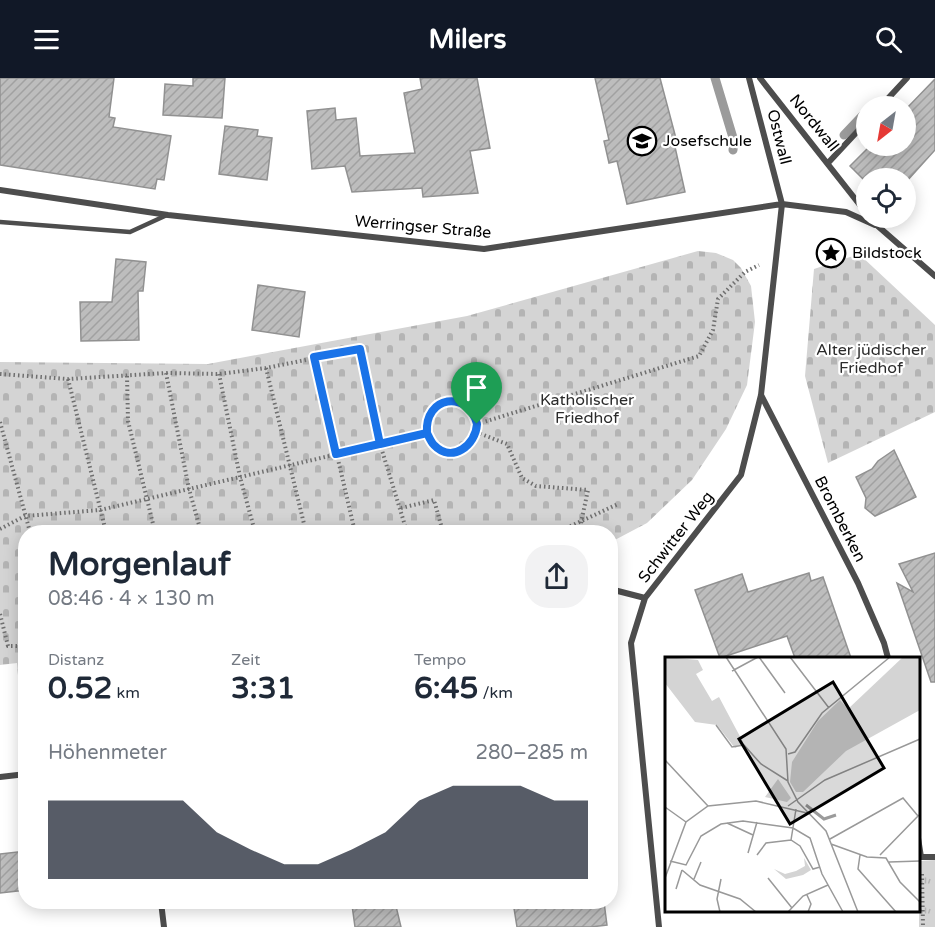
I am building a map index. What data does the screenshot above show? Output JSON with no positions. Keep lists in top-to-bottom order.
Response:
{
  "streets": {
    "street": [
      "Nordwall",
      "Ostwall",
      "Werringser Straße",
      "Bromberken",
      "Schwitter Weg"
    ]
  },
  "crossings": [
    ["Nordwall", "Ostwall"],
    ["Nordwall", "Werringser Straße"],
    ["Nordwall", "Schwitter Weg"],
    ["Ostwall", "Werringser Straße"],
    ["Ostwall", "Schwitter Weg"],
    ["Werringser Straße", "Schwitter Weg"],
    ["Bromberken", "Schwitter Weg"]
  ],
  "parks": ["Alter jüdischer Friedhof", "Katholischer Friedhof"],
  "places": {
    "school or university": ["Josefschule"],
    "place": ["Bildstock"]
  },
  "north": "bottom left",
  "page": {
    "header": "Milers",
    "heading": ["Morgenlauf", "08:46 · 4 × 130 m"],
    "stats": [
      ["Distanz", "0.52 km"],
      ["Zeit", "3:31"],
      ["Tempo", "6:45 /km"]
    ],
    "chart": ["Höhenmeter", "280–285 m"]
  }
}
